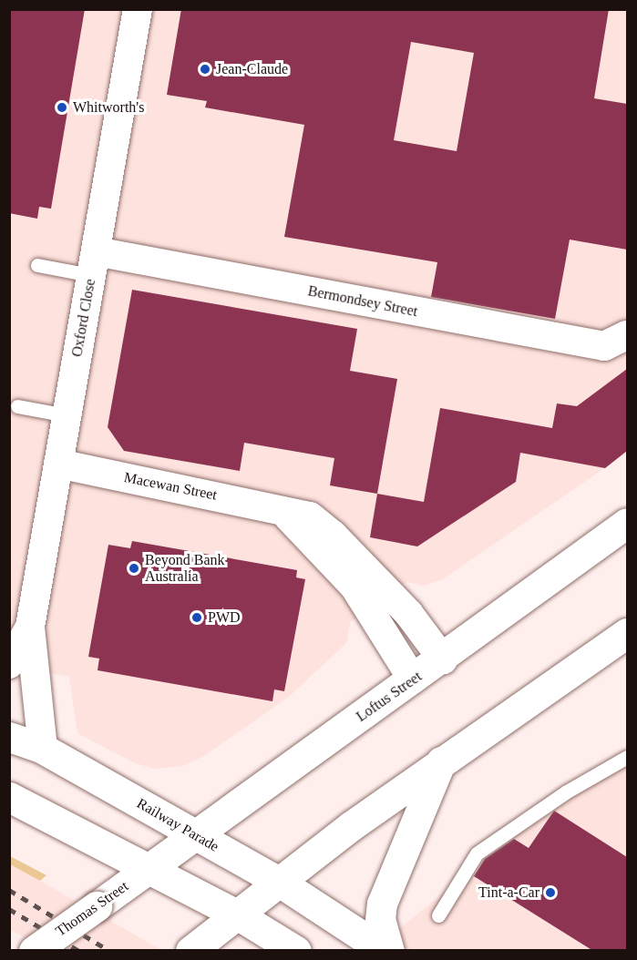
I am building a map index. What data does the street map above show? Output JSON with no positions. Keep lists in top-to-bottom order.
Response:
{
  "streets": {
    "main road": ["Loftus Street", "Railway Parade", "Thomas Street"],
    "street": ["Bermondsey Street", "Oxford Close", "Macewan Street"]
  },
  "crossings": [
    ["Bermondsey Street", "Oxford Close"],
    ["Oxford Close", "Macewan Street"],
    ["Oxford Close", "Railway Parade"],
    ["Macewan Street", "Loftus Street"],
    ["Loftus Street", "Railway Parade"],
    ["Loftus Street", "Thomas Street"]
  ],
  "places": [
    "Jean-Claude",
    "Whitworth's",
    "Beyond Bank Australia",
    "PWD",
    "Tint-a-Car"
  ]
}
